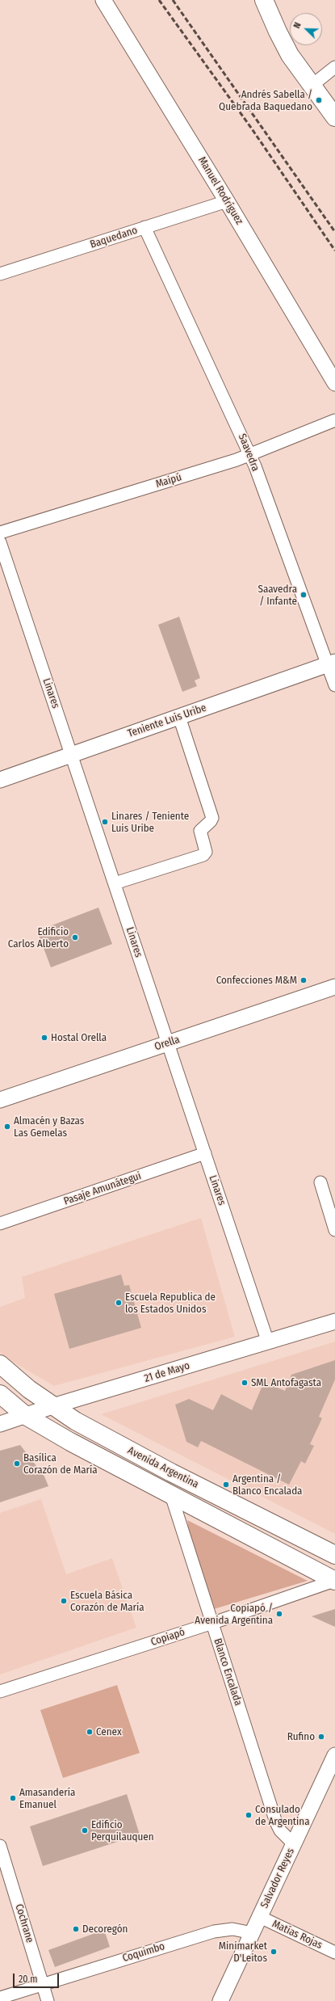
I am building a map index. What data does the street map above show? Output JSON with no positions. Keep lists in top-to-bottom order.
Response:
{
  "streets": {
    "main road": ["Avenida Argentina"],
    "street": [
      "Manuel Rodríguez",
      "Baquedano",
      "Saavedra",
      "Maipú",
      "Linares",
      "Teniente Luis Uribe",
      "Orella",
      "Pasaje Amunátegui",
      "21 de Mayo",
      "Copiapó",
      "Blanco Encalada",
      "Salvador Reyes",
      "Cochrane",
      "Matías Rojas",
      "Coquimbo"
    ]
  },
  "crossings": [
    ["Manuel Rodríguez", "Baquedano"],
    ["Baquedano", "Saavedra"],
    ["Saavedra", "Maipú"],
    ["Saavedra", "Teniente Luis Uribe"],
    ["Linares", "Teniente Luis Uribe"],
    ["Linares", "Orella"],
    ["Linares", "Pasaje Amunátegui"],
    ["Linares", "21 de Mayo"],
    ["21 de Mayo", "Avenida Argentina"],
    ["Avenida Argentina", "Copiapó"],
    ["Avenida Argentina", "Blanco Encalada"],
    ["Copiapó", "Blanco Encalada"],
    ["Blanco Encalada", "Salvador Reyes"],
    ["Salvador Reyes", "Matías Rojas"],
    ["Salvador Reyes", "Coquimbo"],
    ["Cochrane", "Coquimbo"]
  ],
  "places": [
    "Andrés Sabella / Quebrada Baquedano",
    "Saavedra / Infante",
    "Linares / Teniente Luis Uribe",
    "Edificio Carlos Alberto",
    "Confecciones M&M",
    "Hostal Orella",
    "Almacén y Bazas Las Gemelas",
    "Escuela Republica de los Estados Unidos",
    "SML Antofagasta",
    "Basílica Corazón de María",
    "Argentina / Blanco Encalada",
    "Escuela Básica Corazón de María",
    "Copiapó / Avenida Argentina",
    "Cenex",
    "Rufino",
    "Amasandería Emanuel",
    "Consulado de Argentina",
    "Edificio Perquilauquen",
    "Decoregón",
    "Minimarket D'Leitos"
  ],
  "scale_bar": "20 m",
  "north": "top left"
}
